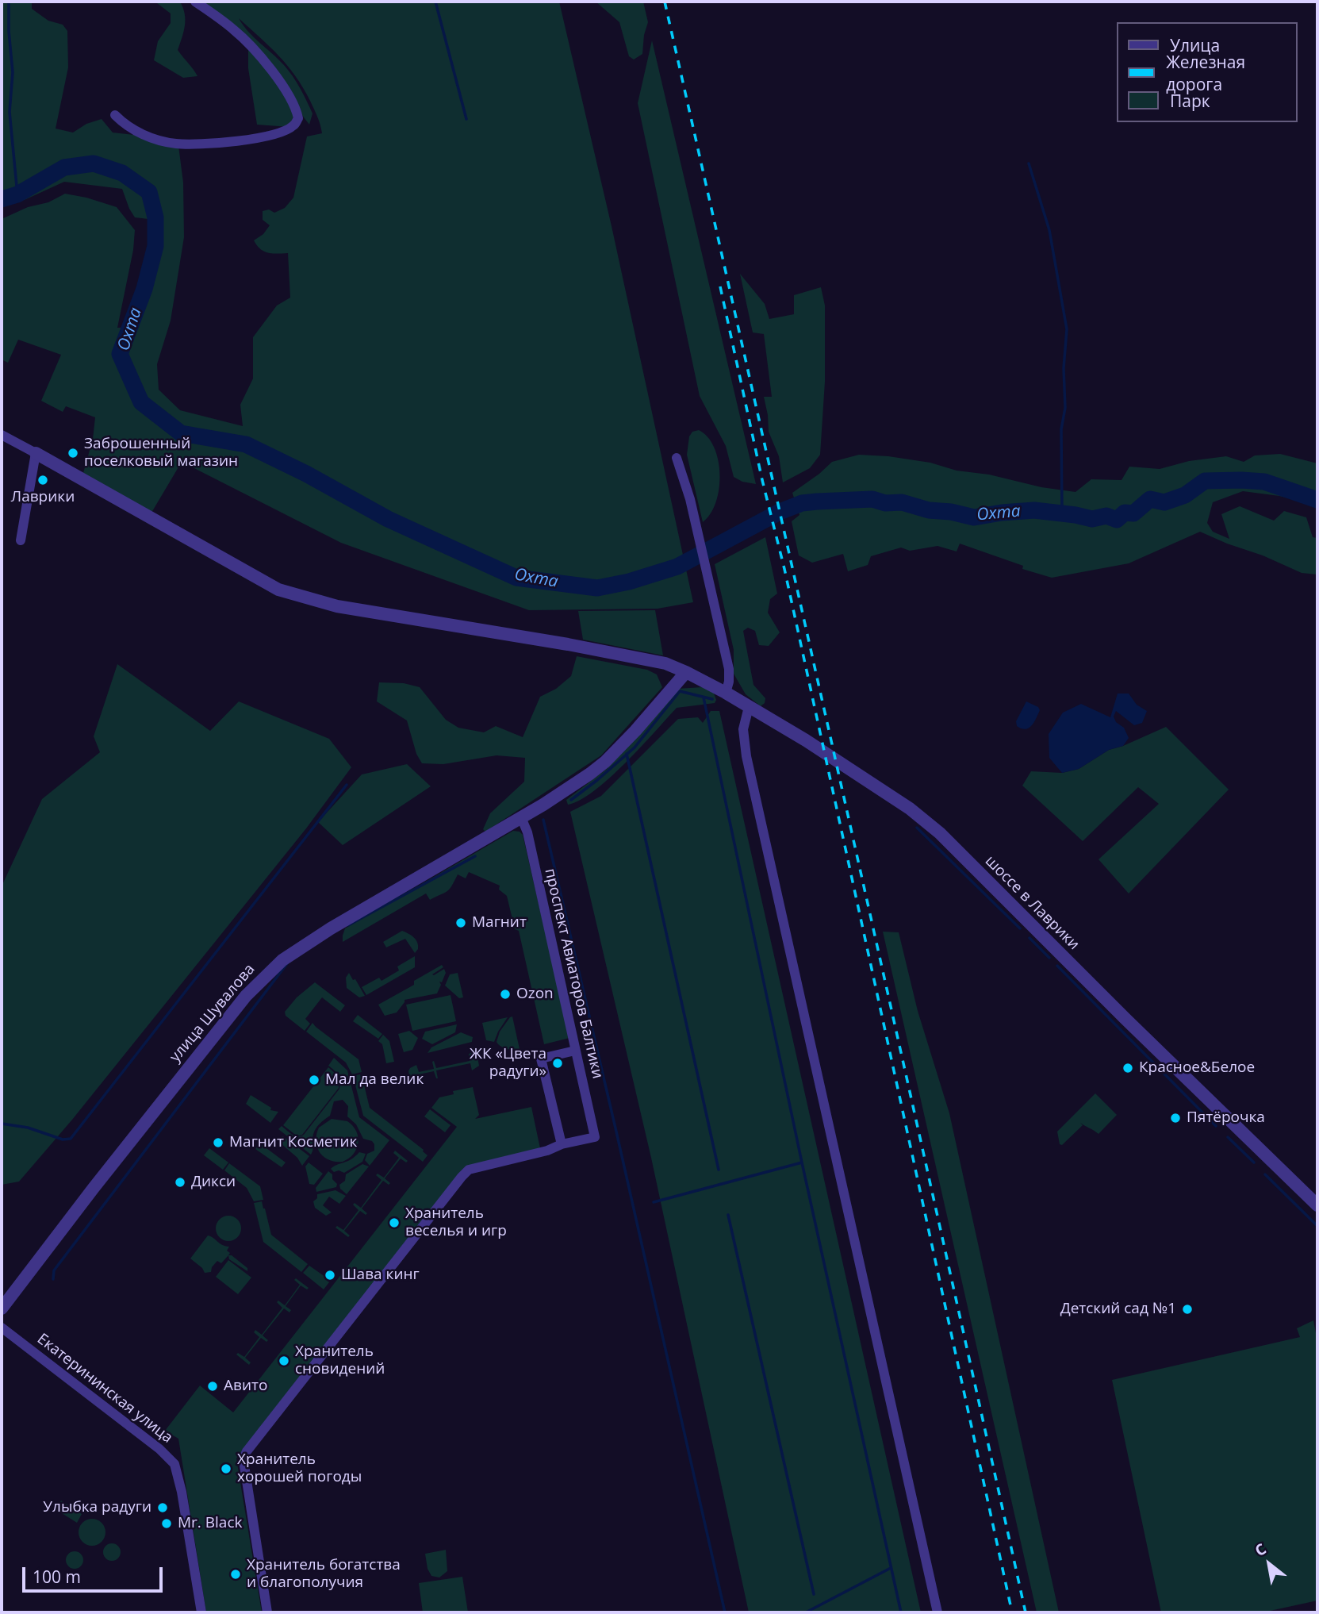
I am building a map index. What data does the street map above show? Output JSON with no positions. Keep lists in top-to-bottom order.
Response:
{
  "streets": {
    "street": [
      "шоссе в Лаврики",
      "проспект Авиаторов Балтики",
      "улица Шувалова",
      "Екатерининская улица"
    ]
  },
  "crossings": [
    ["шоссе в Лаврики", "улица Шувалова"],
    ["проспект Авиаторов Балтики", "улица Шувалова"]
  ],
  "water": ["Охта"],
  "places": [
    "Заброшенный поселковый магазин",
    "Лаврики",
    "Магнит",
    "Ozon",
    "ЖК «Цвета радуги»",
    "Красное&Белое",
    "Мал да велик",
    "Пятёрочка",
    "Магнит Косметик",
    "Дикси",
    "Хранитель веселья и игр",
    "Шава кинг",
    "Детский сад №1",
    "Хранитель сновидений",
    "Авито",
    "Хранитель хорошей погоды",
    "Улыбка радуги",
    "Mr. Black",
    "Хранитель богатства и благополучия"
  ],
  "legend": ["Улица", "Железная дорога", "Парк"],
  "scale_bar": "100 m",
  "north": "top left"
}
